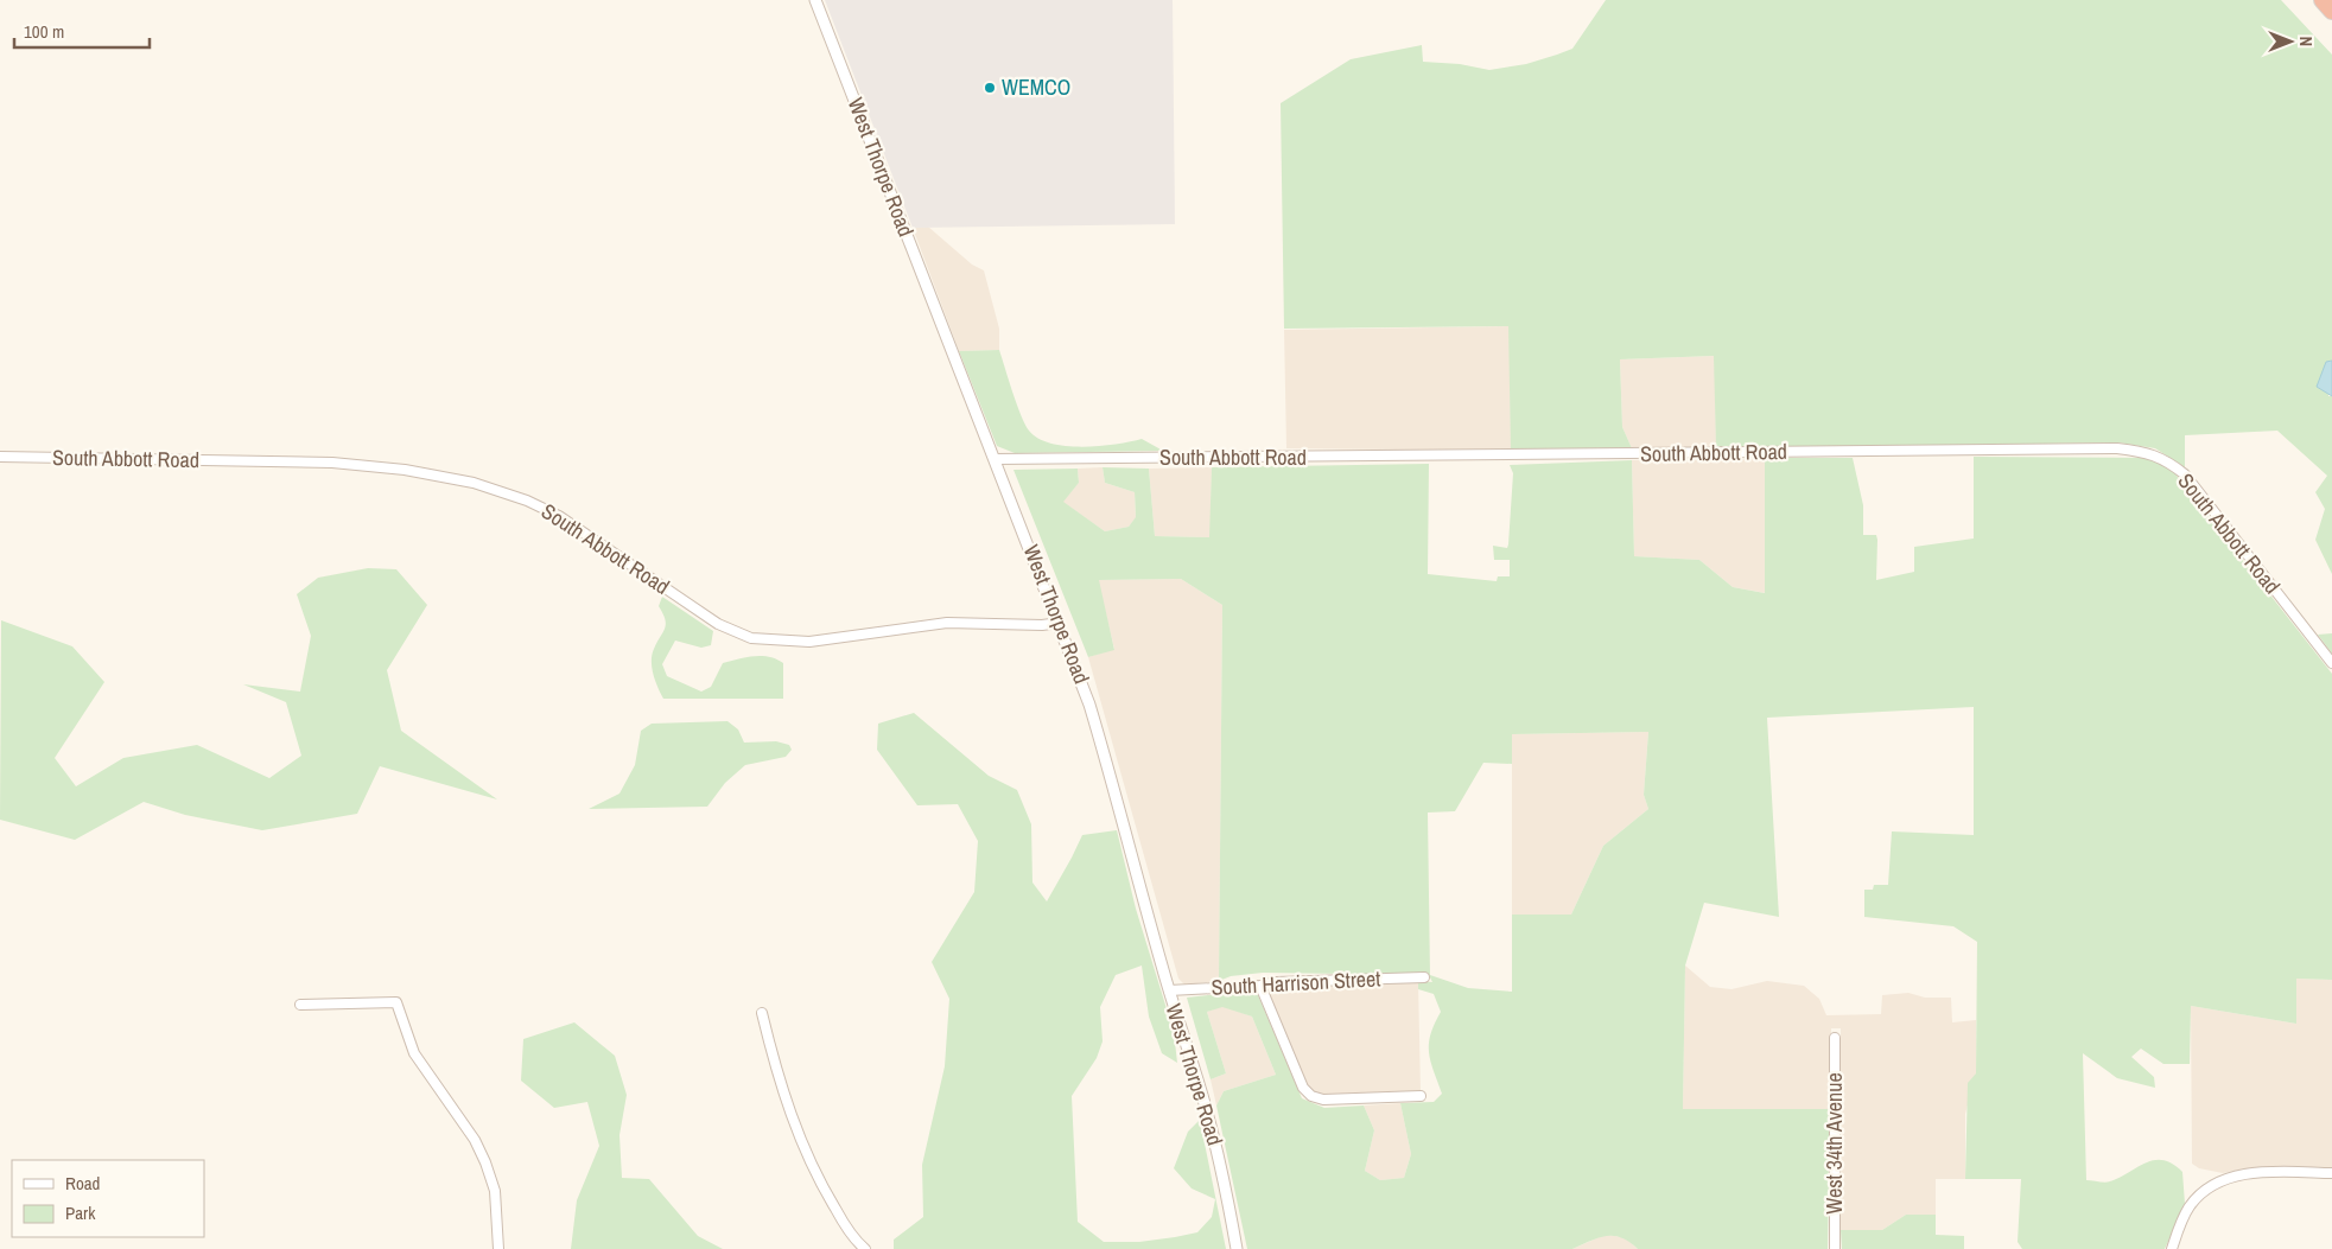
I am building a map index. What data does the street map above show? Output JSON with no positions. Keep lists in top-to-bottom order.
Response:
{
  "streets": {
    "street": [
      "West Thorpe Road",
      "South Abbott Road",
      "South Harrison Street",
      "West 34th Avenue"
    ]
  },
  "crossings": [
    ["West Thorpe Road", "South Abbott Road"],
    ["West Thorpe Road", "South Harrison Street"]
  ],
  "places": ["WEMCO"],
  "legend": ["Road", "Park"],
  "scale_bar": "100 m",
  "north": "right"
}
